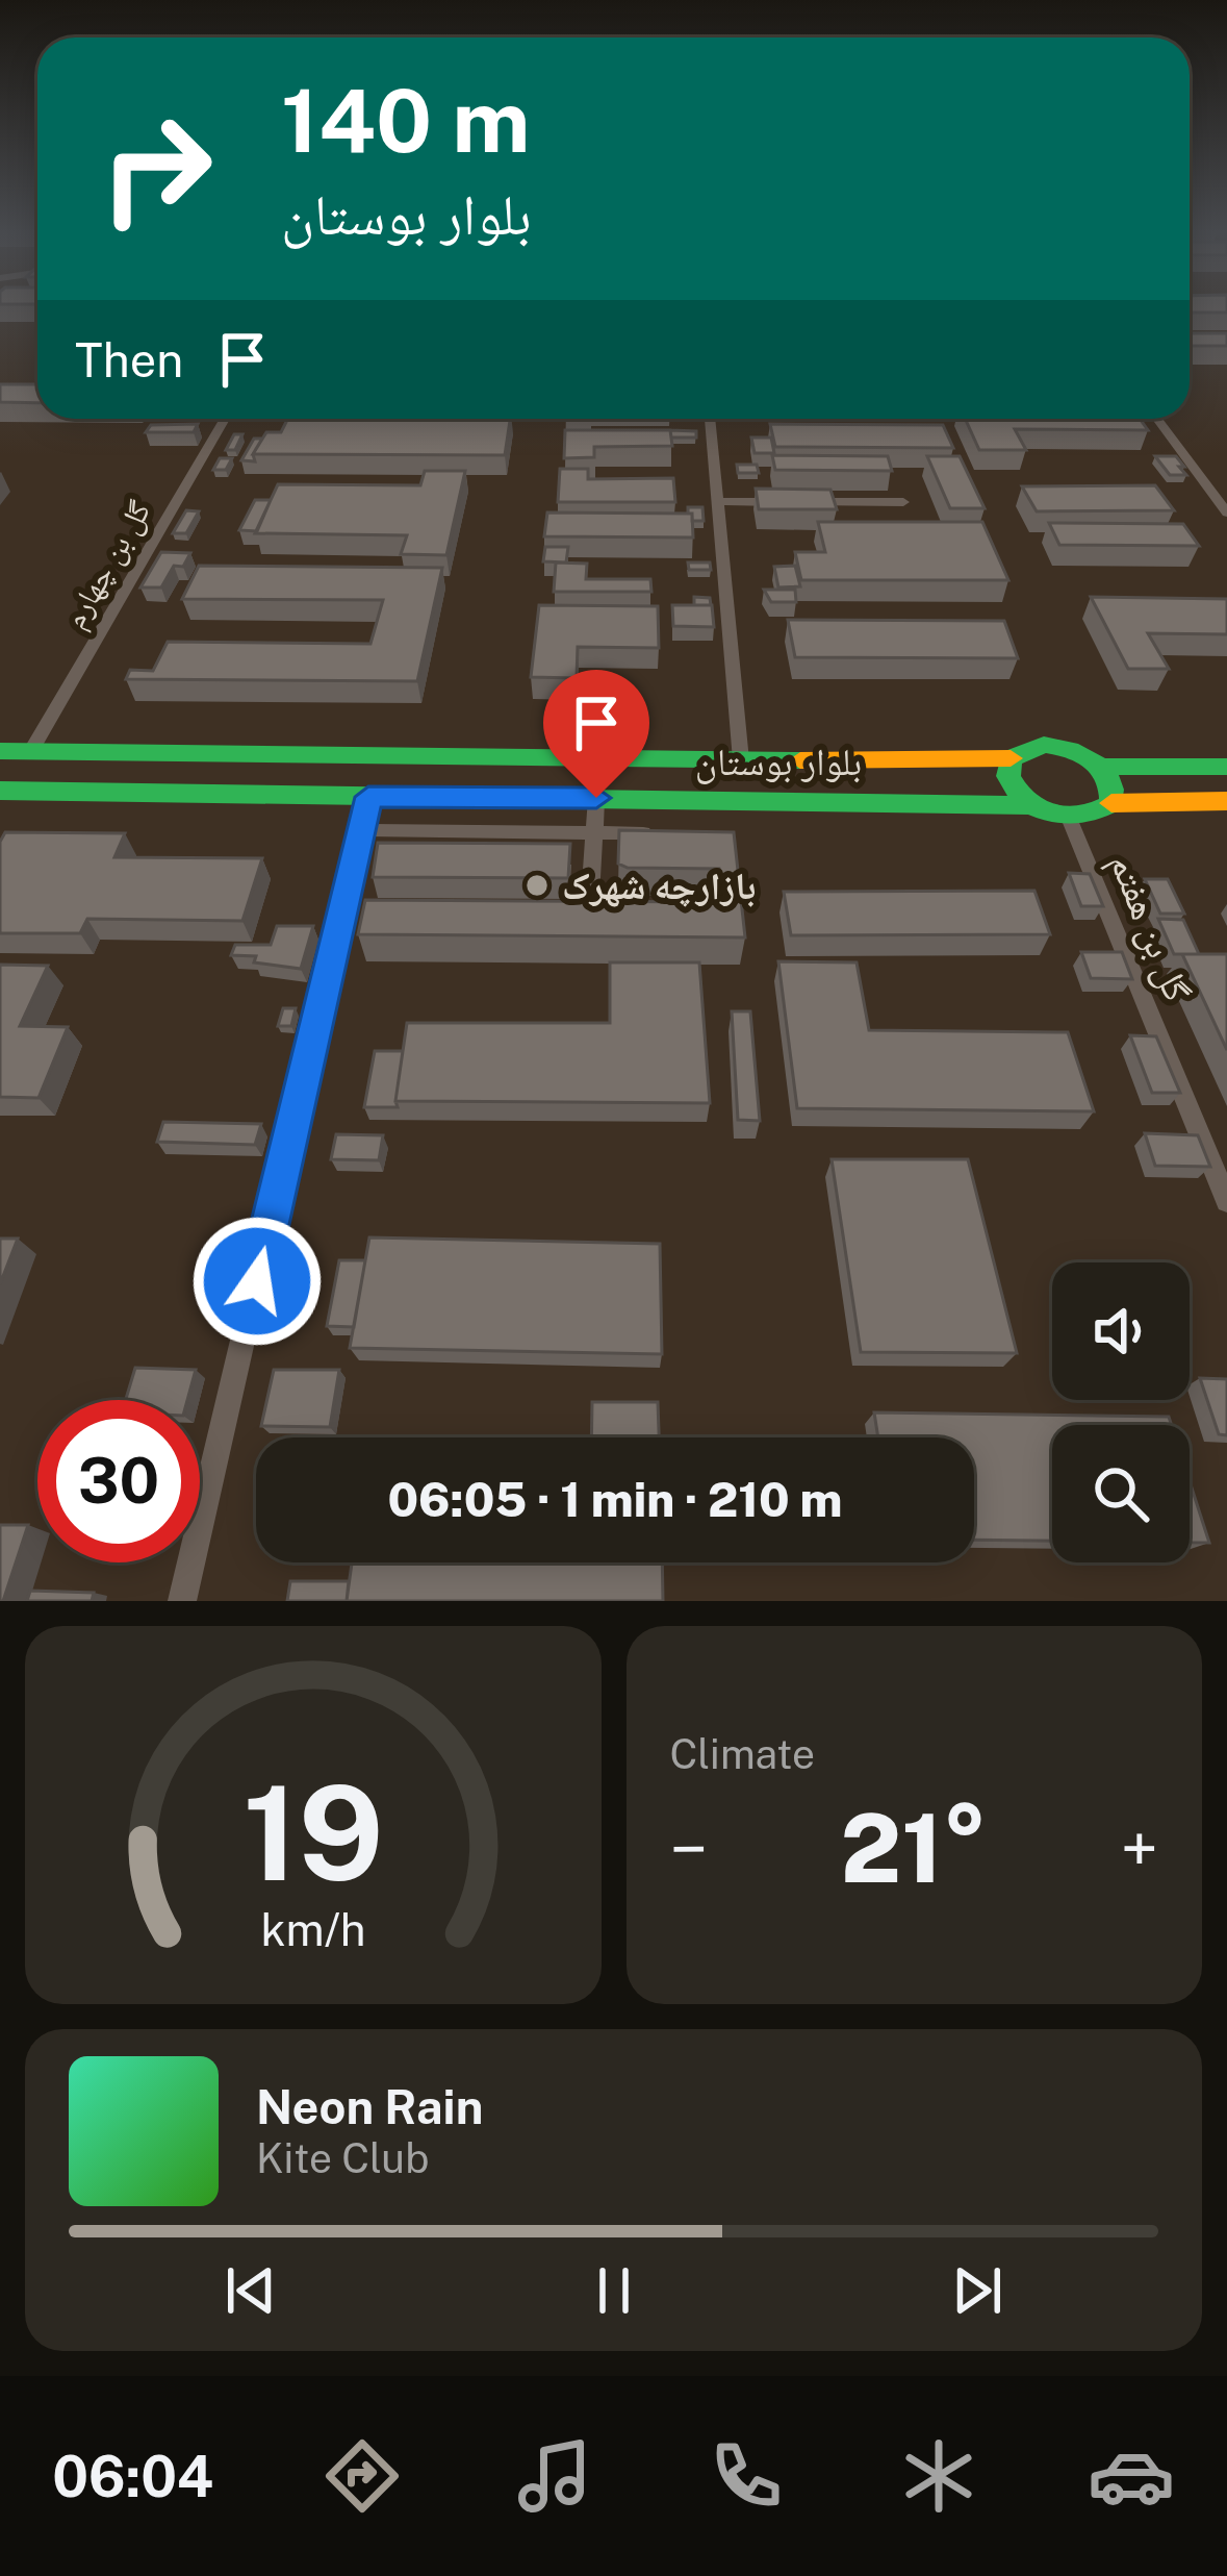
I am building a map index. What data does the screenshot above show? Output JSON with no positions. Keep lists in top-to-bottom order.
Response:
{
  "streets": {
    "street": ["گل بن چهارم", "بلوار بوستان", "گل بن هفتم"]
  },
  "crossings": [
    ["گل بن چهارم", "بلوار بوستان"],
    ["بلوار بوستان", "گل بن هفتم"]
  ],
  "places": ["بازارچه شهرک"],
  "page": {
    "turn": ["140 m", "بلوار بوستان"],
    "then": "Then",
    "limit": "30",
    "trip": "06:05 · 1 min · 210 m",
    "tile": "Climate",
    "heat": ["−", "21°", "+"],
    "song": ["Neon Rain", "Kite Club"],
    "tabs": "06:04",
    "gauge": ["19", "km/h"]
  }
}
